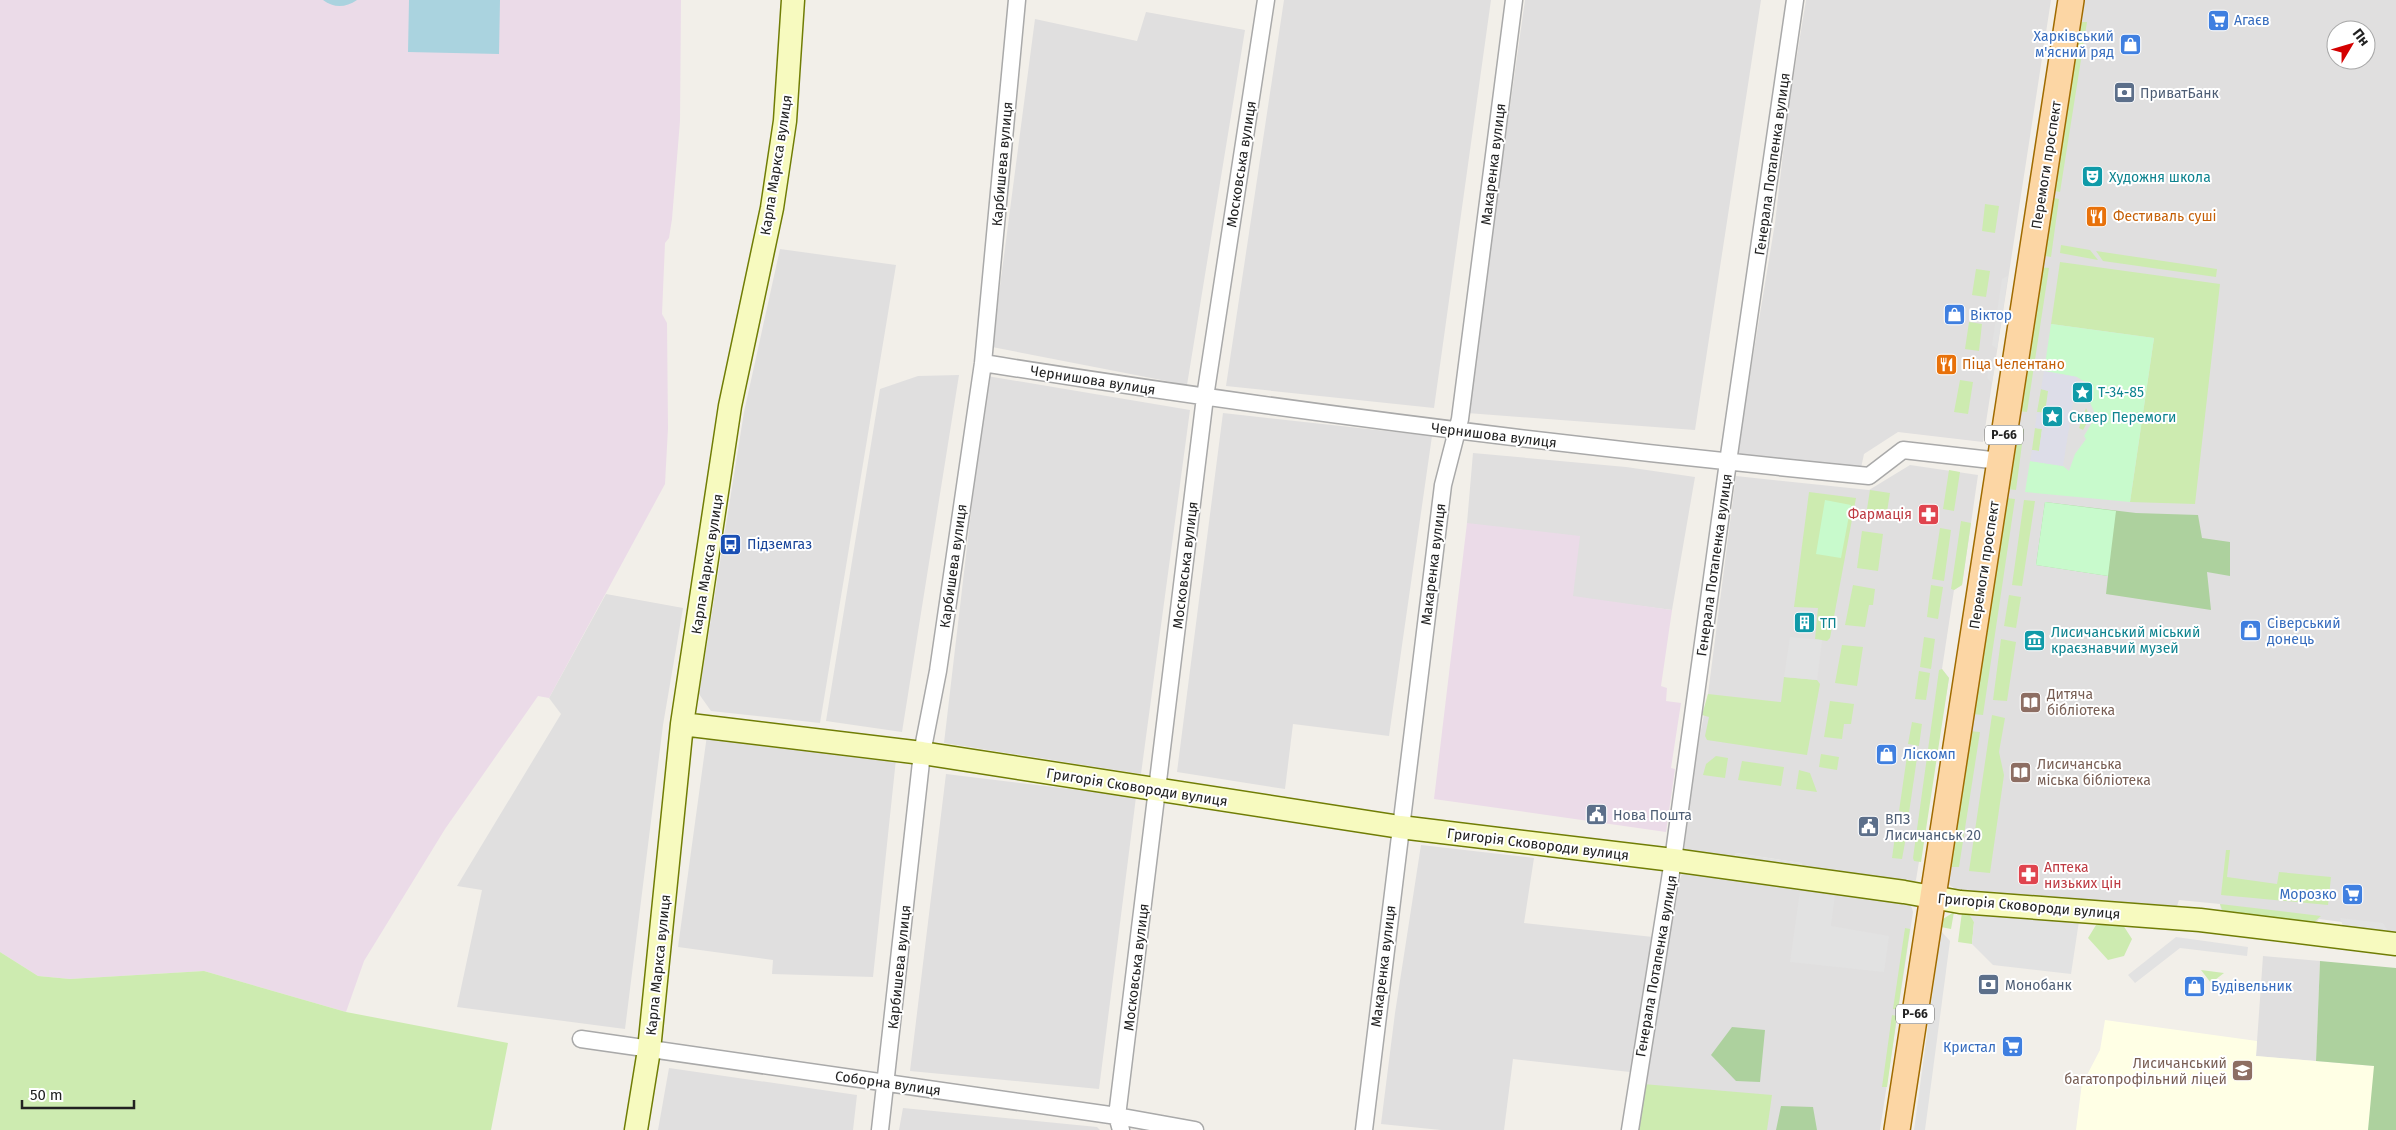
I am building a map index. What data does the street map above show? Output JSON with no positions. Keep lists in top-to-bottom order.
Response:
{
  "streets": {
    "main road": ["Перемоги проспект", "Р-66"],
    "street": [
      "Карбишева вулиця",
      "Московська вулиця",
      "Макаренка вулиця",
      "Генерала Потапенка вулиця",
      "Карла Маркса вулиця",
      "Чернишова вулиця",
      "Григорія Сковороди вулиця",
      "Соборна вулиця"
    ]
  },
  "crossings": [
    ["Карбишева вулиця", "Чернишова вулиця"],
    ["Карбишева вулиця", "Григорія Сковороди вулиця"],
    ["Карбишева вулиця", "Соборна вулиця"],
    ["Московська вулиця", "Чернишова вулиця"],
    ["Московська вулиця", "Григорія Сковороди вулиця"],
    ["Московська вулиця", "Соборна вулиця"],
    ["Макаренка вулиця", "Чернишова вулиця"],
    ["Макаренка вулиця", "Григорія Сковороди вулиця"],
    ["Генерала Потапенка вулиця", "Чернишова вулиця"],
    ["Генерала Потапенка вулиця", "Григорія Сковороди вулиця"],
    ["Карла Маркса вулиця", "Григорія Сковороди вулиця"],
    ["Карла Маркса вулиця", "Соборна вулиця"],
    ["Перемоги проспект", "Чернишова вулиця"],
    ["Перемоги проспект", "Григорія Сковороди вулиця"]
  ],
  "places": {
    "supermarket": ["Агаєв", "Морозко", "Кристал"],
    "shop": [
      "Харківський м'ясний ряд",
      "Віктор",
      "Сіверський донець",
      "Ліскомп",
      "Будівельник"
    ],
    "bank": ["ПриватБанк", "Монобанк"],
    "theatre": ["Художня школа"],
    "restaurant": ["Фестиваль суші", "Піца Челентано"],
    "place": ["Т-34-85", "Сквер Перемоги"],
    "pharmacy": ["Фармація", "Аптека низьких цін"],
    "bus stop": ["Підземгаз"],
    "building": ["ТП"],
    "museum": ["Лисичанський міський краєзнавчий музей"],
    "library": ["Дитяча бiблiотека", "Лисичанська мiська бiблiотека"],
    "public building": ["Нова Пошта", "ВПЗ Лисичанськ 20"],
    "school or university": ["Лисичанський багатопрофільний ліцей"]
  },
  "scale_bar": "50 m",
  "north": "top right"
}
